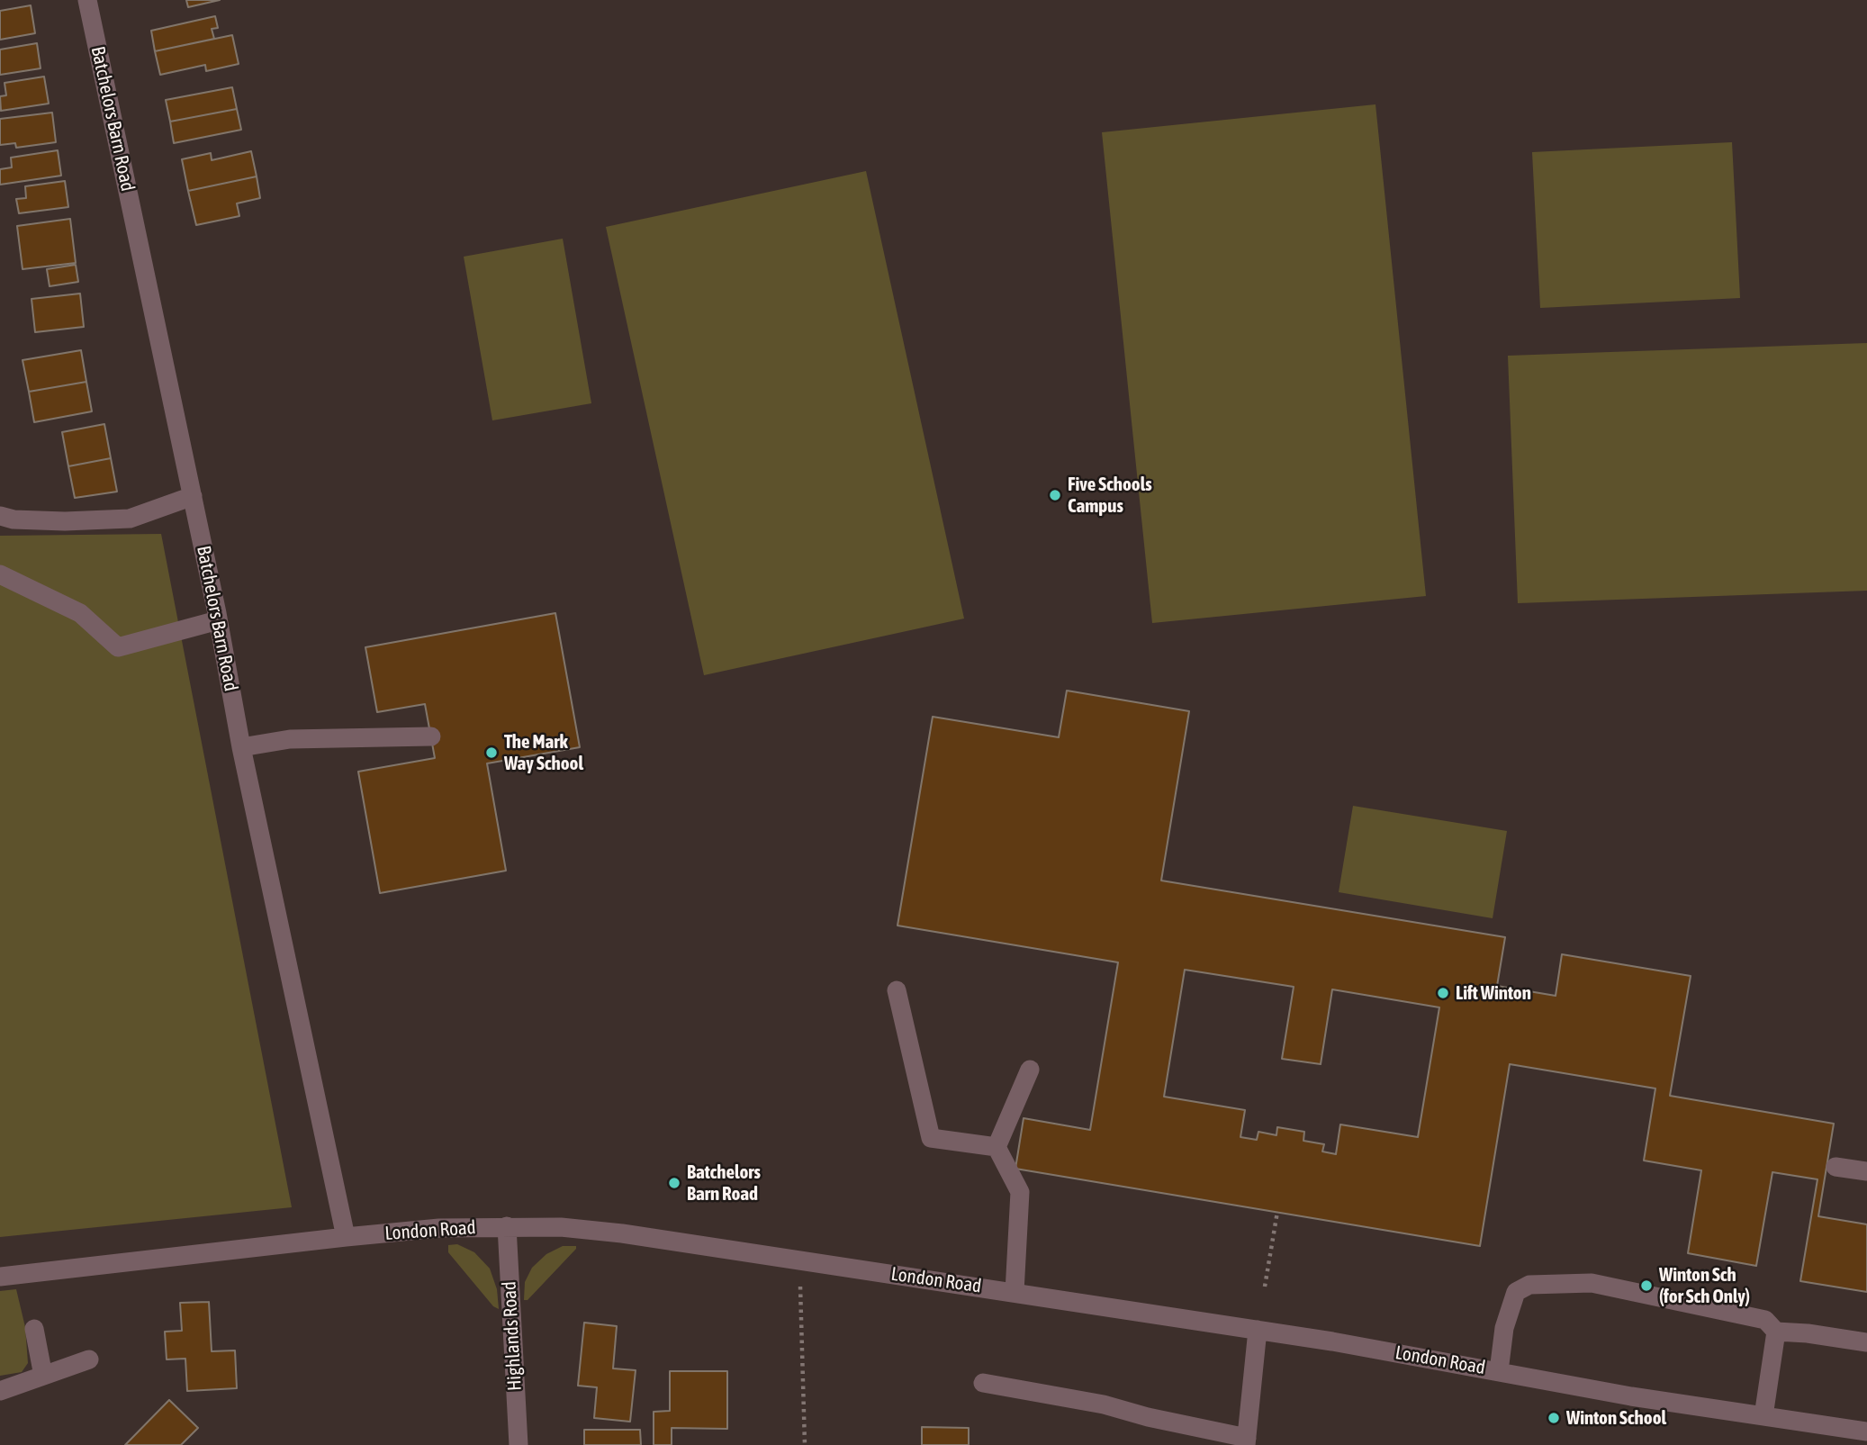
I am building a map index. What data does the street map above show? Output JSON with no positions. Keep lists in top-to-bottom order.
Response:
{
  "streets": {
    "street": ["Batchelors Barn Road", "London Road", "Highlands Road"]
  },
  "crossings": [
    ["Batchelors Barn Road", "London Road"],
    ["London Road", "Highlands Road"]
  ],
  "places": [
    "Five Schools Campus",
    "The Mark Way School",
    "Lift Winton",
    "Batchelors Barn Road",
    "Winton Sch (for Sch Only)",
    "Winton School"
  ]
}
